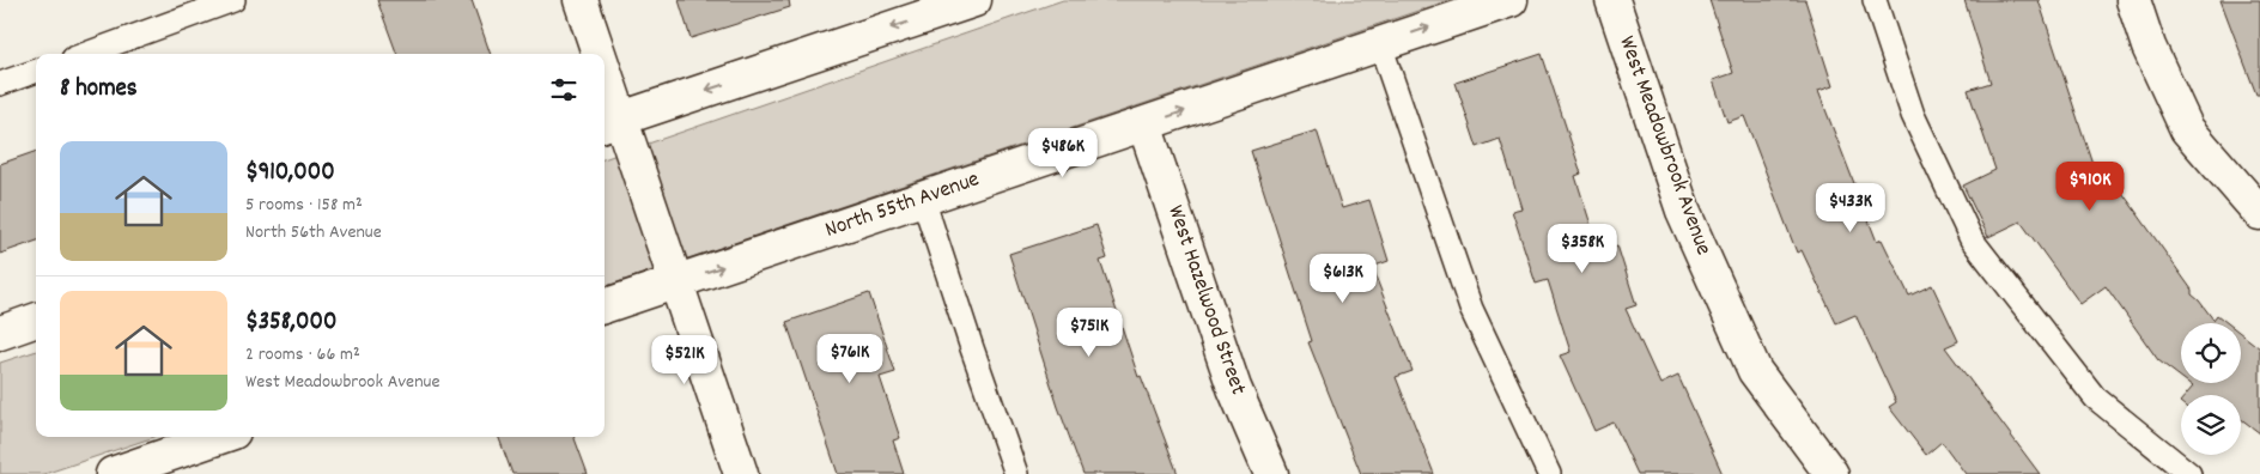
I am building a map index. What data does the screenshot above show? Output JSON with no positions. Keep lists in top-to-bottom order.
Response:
{
  "streets": {
    "street": ["West Meadowbrook Avenue", "North 55th Avenue", "West Hazelwood Street"]
  },
  "crossings": [
    ["North 55th Avenue", "West Hazelwood Street"]
  ],
  "page": {
    "heading": "8 homes",
    "list": [
      {
        "name": "$910,000",
        "note": "5 rooms · 158 m² · North 56th Avenue"
      },
      {
        "name": "$358,000",
        "note": "2 rooms · 66 m² · West Meadowbrook Avenue"
      }
    ],
    "price": [
      "$486K",
      "$910K",
      "$433K",
      "$358K",
      "$613K",
      "$751K",
      "$761K",
      "$521K"
    ]
  }
}
